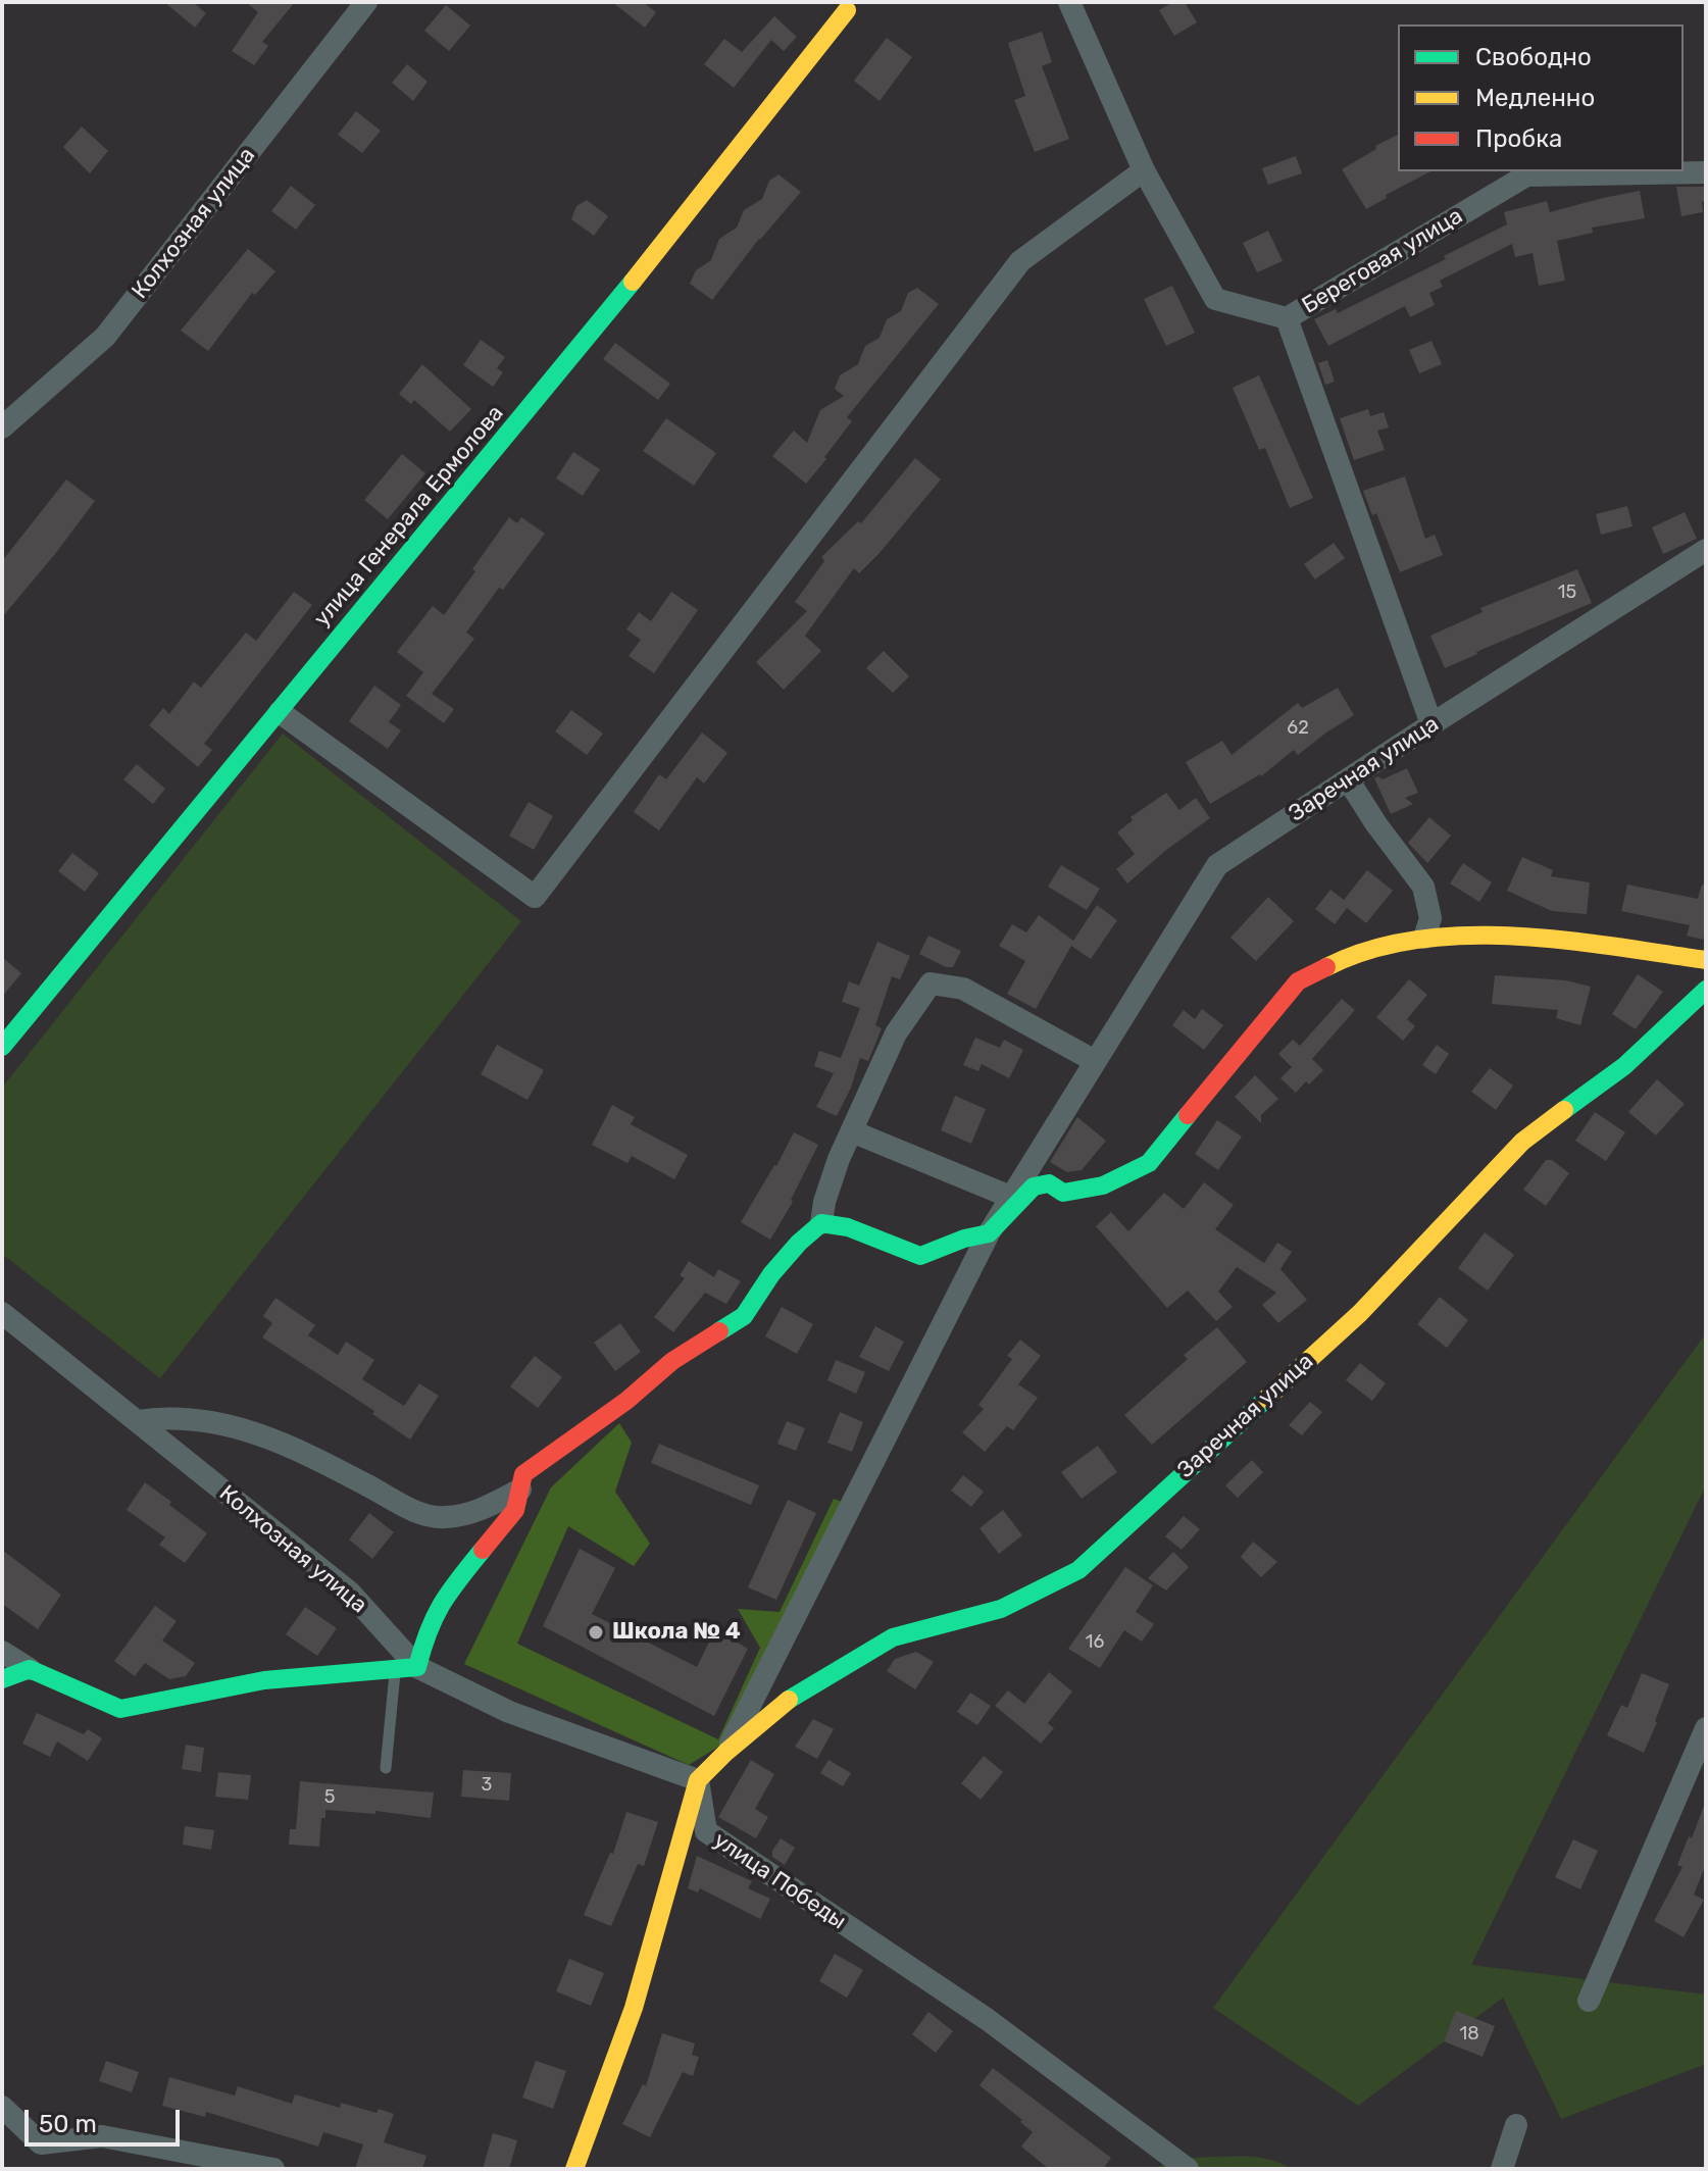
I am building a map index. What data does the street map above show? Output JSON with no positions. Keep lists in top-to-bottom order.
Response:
{
  "streets": {
    "street": [
      "Колхозная улица",
      "Береговая улица",
      "улица Генерала Ермолова",
      "Заречная улица",
      "улица Победы"
    ]
  },
  "crossings": [
    ["Колхозная улица", "Заречная улица"],
    ["Колхозная улица", "улица Победы"],
    ["Береговая улица", "Заречная улица"],
    ["Заречная улица", "улица Победы"]
  ],
  "places": ["Школа № 4"],
  "house_numbers": [
    "15",
    "62",
    "16",
    "3",
    "5",
    "18"
  ],
  "legend": ["Свободно", "Медленно", "Пробка"],
  "scale_bar": "50 m"
}
